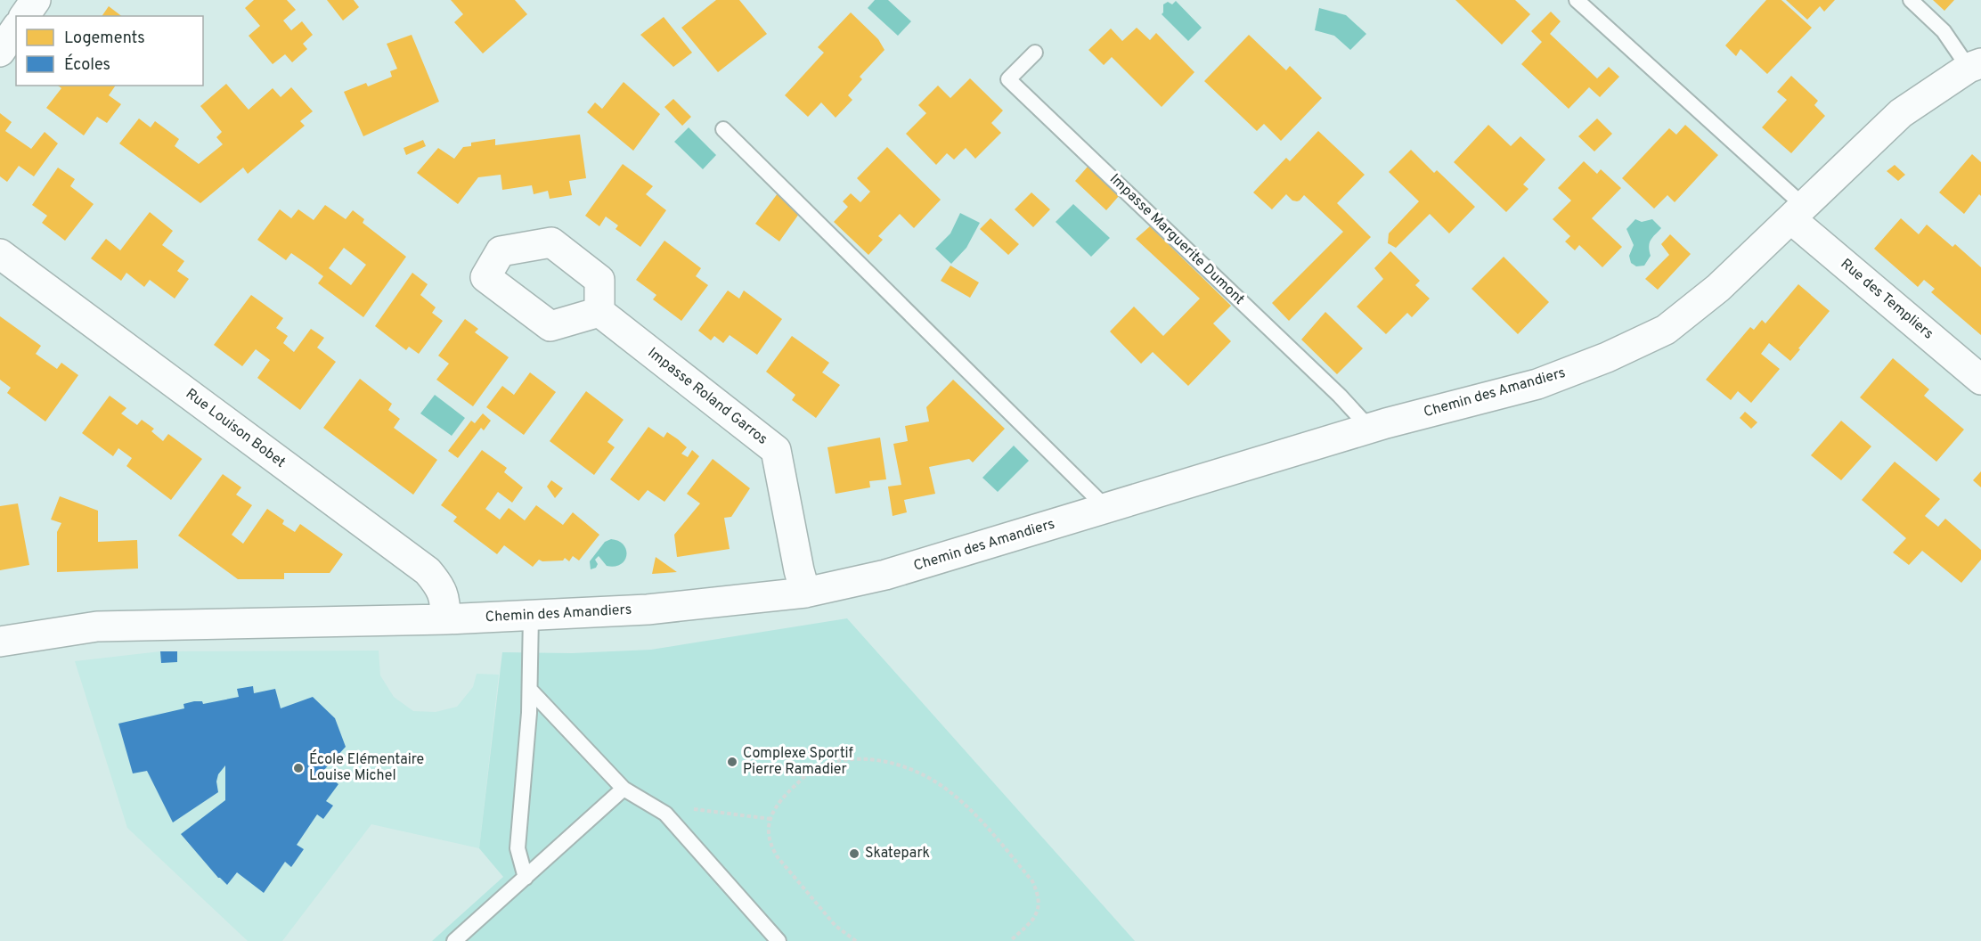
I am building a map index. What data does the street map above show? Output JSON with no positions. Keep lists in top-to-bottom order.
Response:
{
  "streets": {
    "street": [
      "Rue des Templiers",
      "Chemin des Amandiers",
      "Impasse Roland Garros",
      "Rue Louison Bobet"
    ],
    "lane": ["Impasse Marguerite Dumont"]
  },
  "crossings": [
    ["Impasse Marguerite Dumont", "Chemin des Amandiers"],
    ["Rue des Templiers", "Chemin des Amandiers"],
    ["Chemin des Amandiers", "Impasse Roland Garros"],
    ["Chemin des Amandiers", "Rue Louison Bobet"]
  ],
  "places": ["Complexe Sportif Pierre Ramadier", "École Elémentaire Louise Michel", "Skatepark"],
  "legend": ["Logements", "Écoles"]
}
